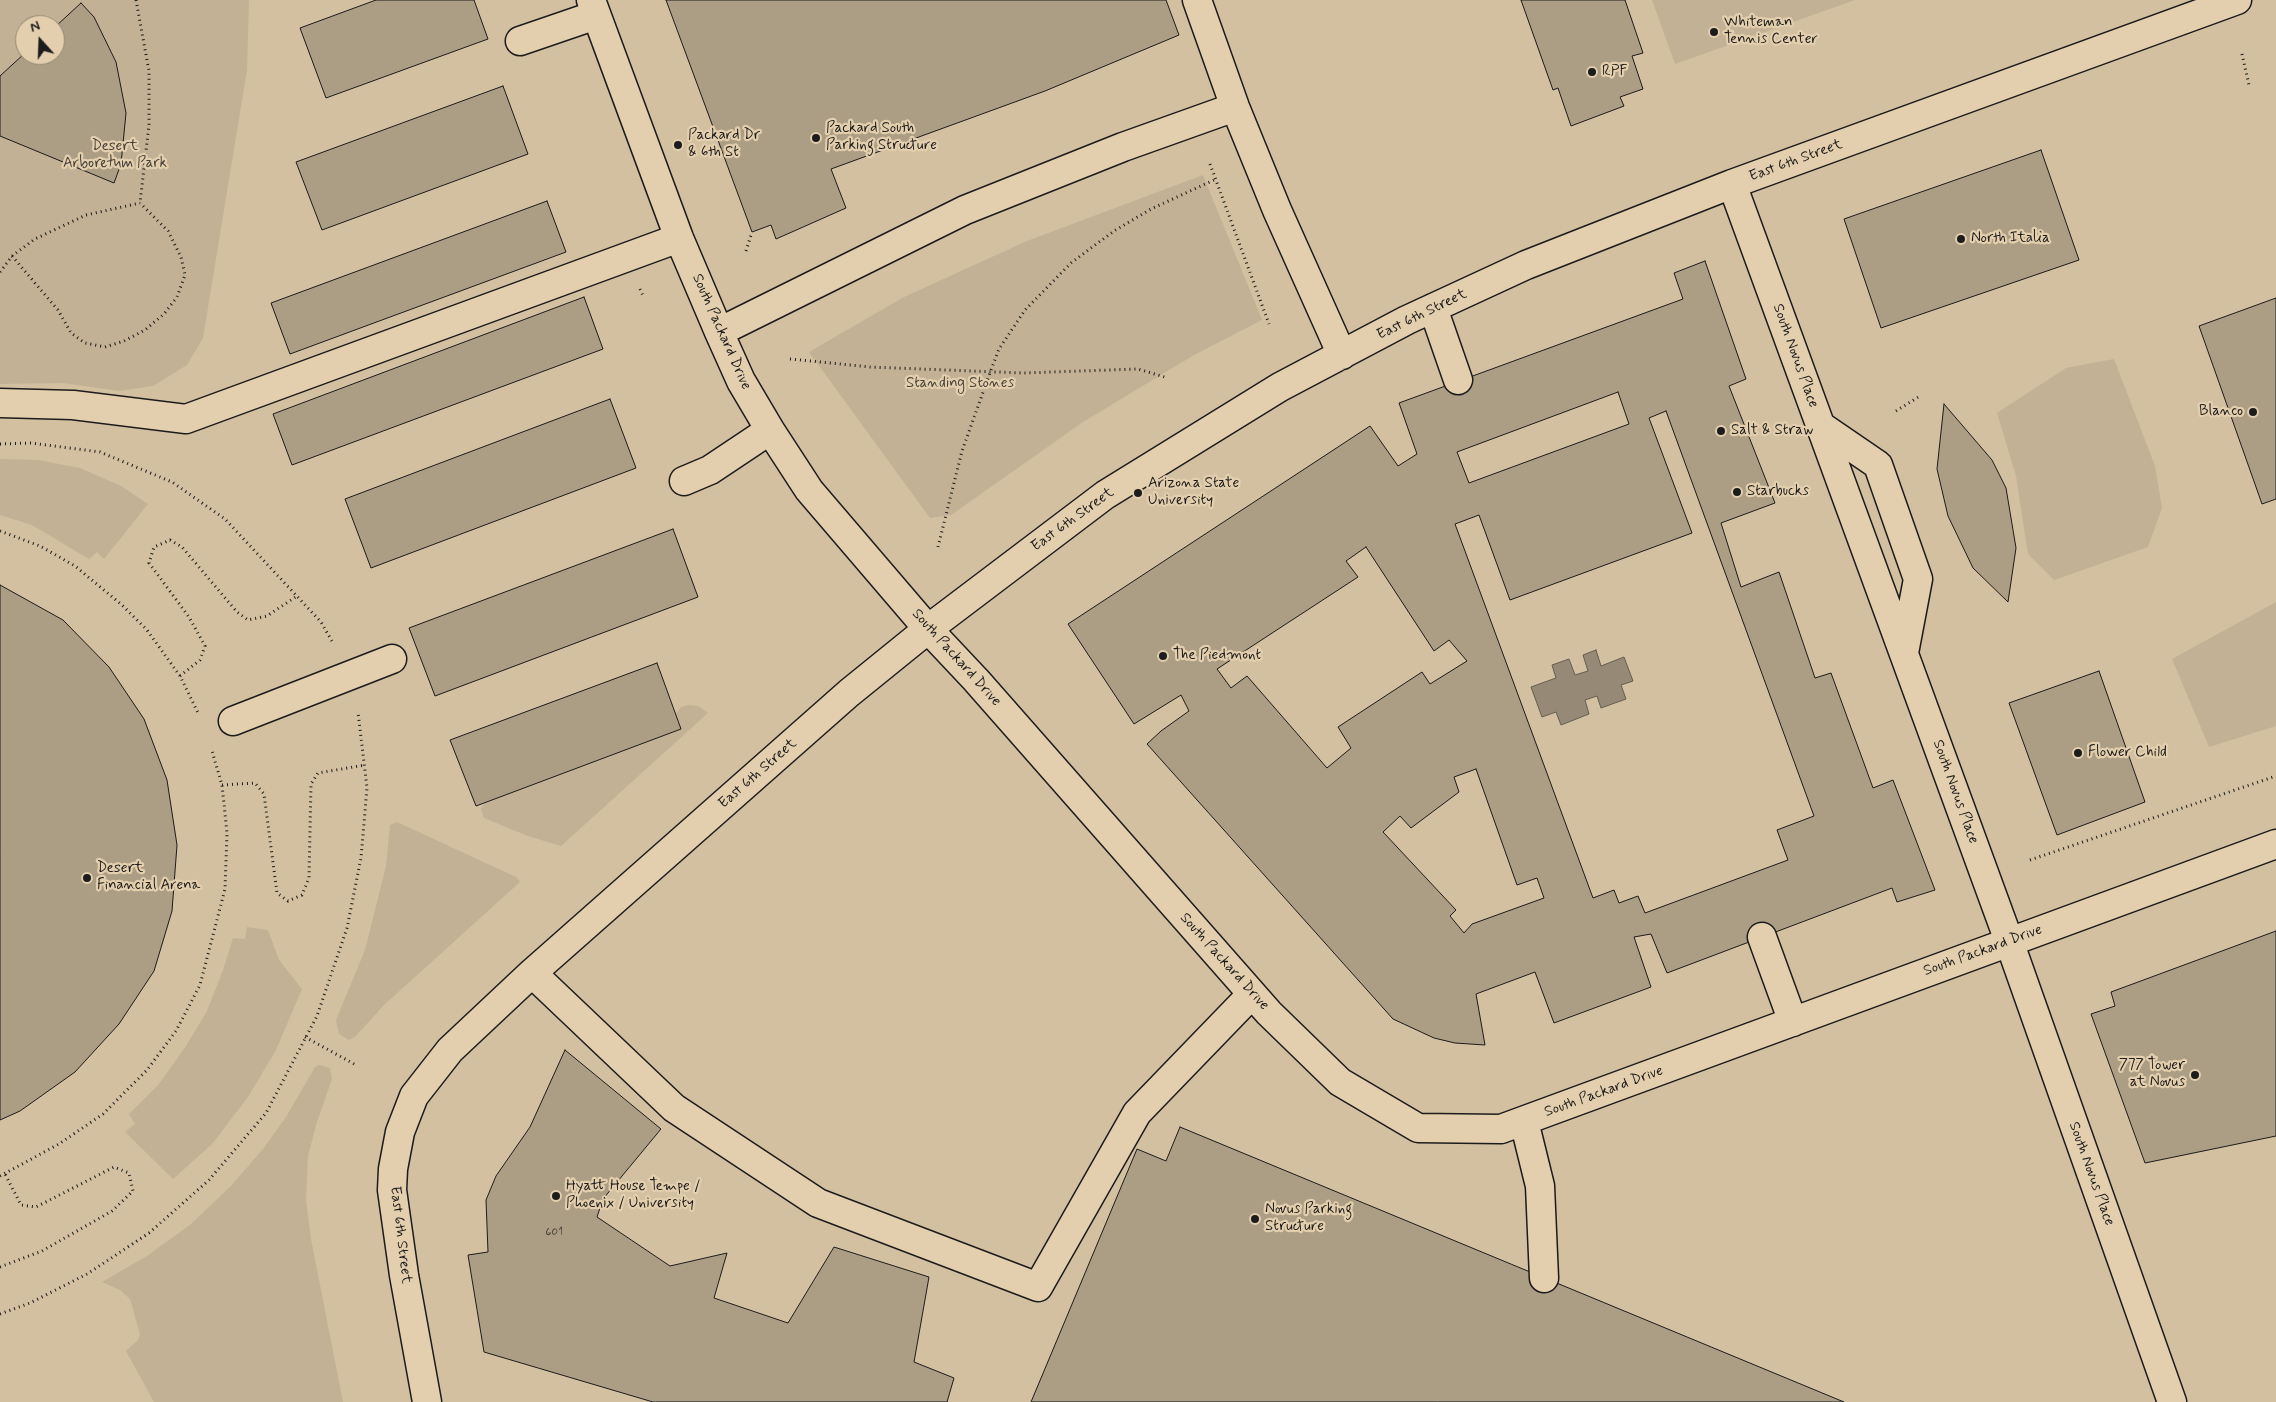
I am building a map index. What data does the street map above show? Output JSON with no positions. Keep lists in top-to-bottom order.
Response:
{
  "streets": {
    "street": ["East 6th Street", "South Packard Drive", "South Novus Place"]
  },
  "crossings": [
    ["East 6th Street", "South Packard Drive"],
    ["East 6th Street", "South Novus Place"],
    ["South Packard Drive", "South Novus Place"]
  ],
  "parks": ["Desert Arboretum Park", "Standing Stones"],
  "places": [
    "Whiteman Tennis Center",
    "RPF",
    "Packard South Parking Structure",
    "Packard Dr & 6th St",
    "North Italia",
    "Blanco",
    "Salt & Straw",
    "Starbucks",
    "Arizona State University",
    "The Piedmont",
    "Flower Child",
    "Desert Financial Arena",
    "777 Tower at Novus",
    "Hyatt House Tempe / Phoenix / University",
    "Novus Parking Structure"
  ],
  "house_numbers": ["601"],
  "north": "top"
}
